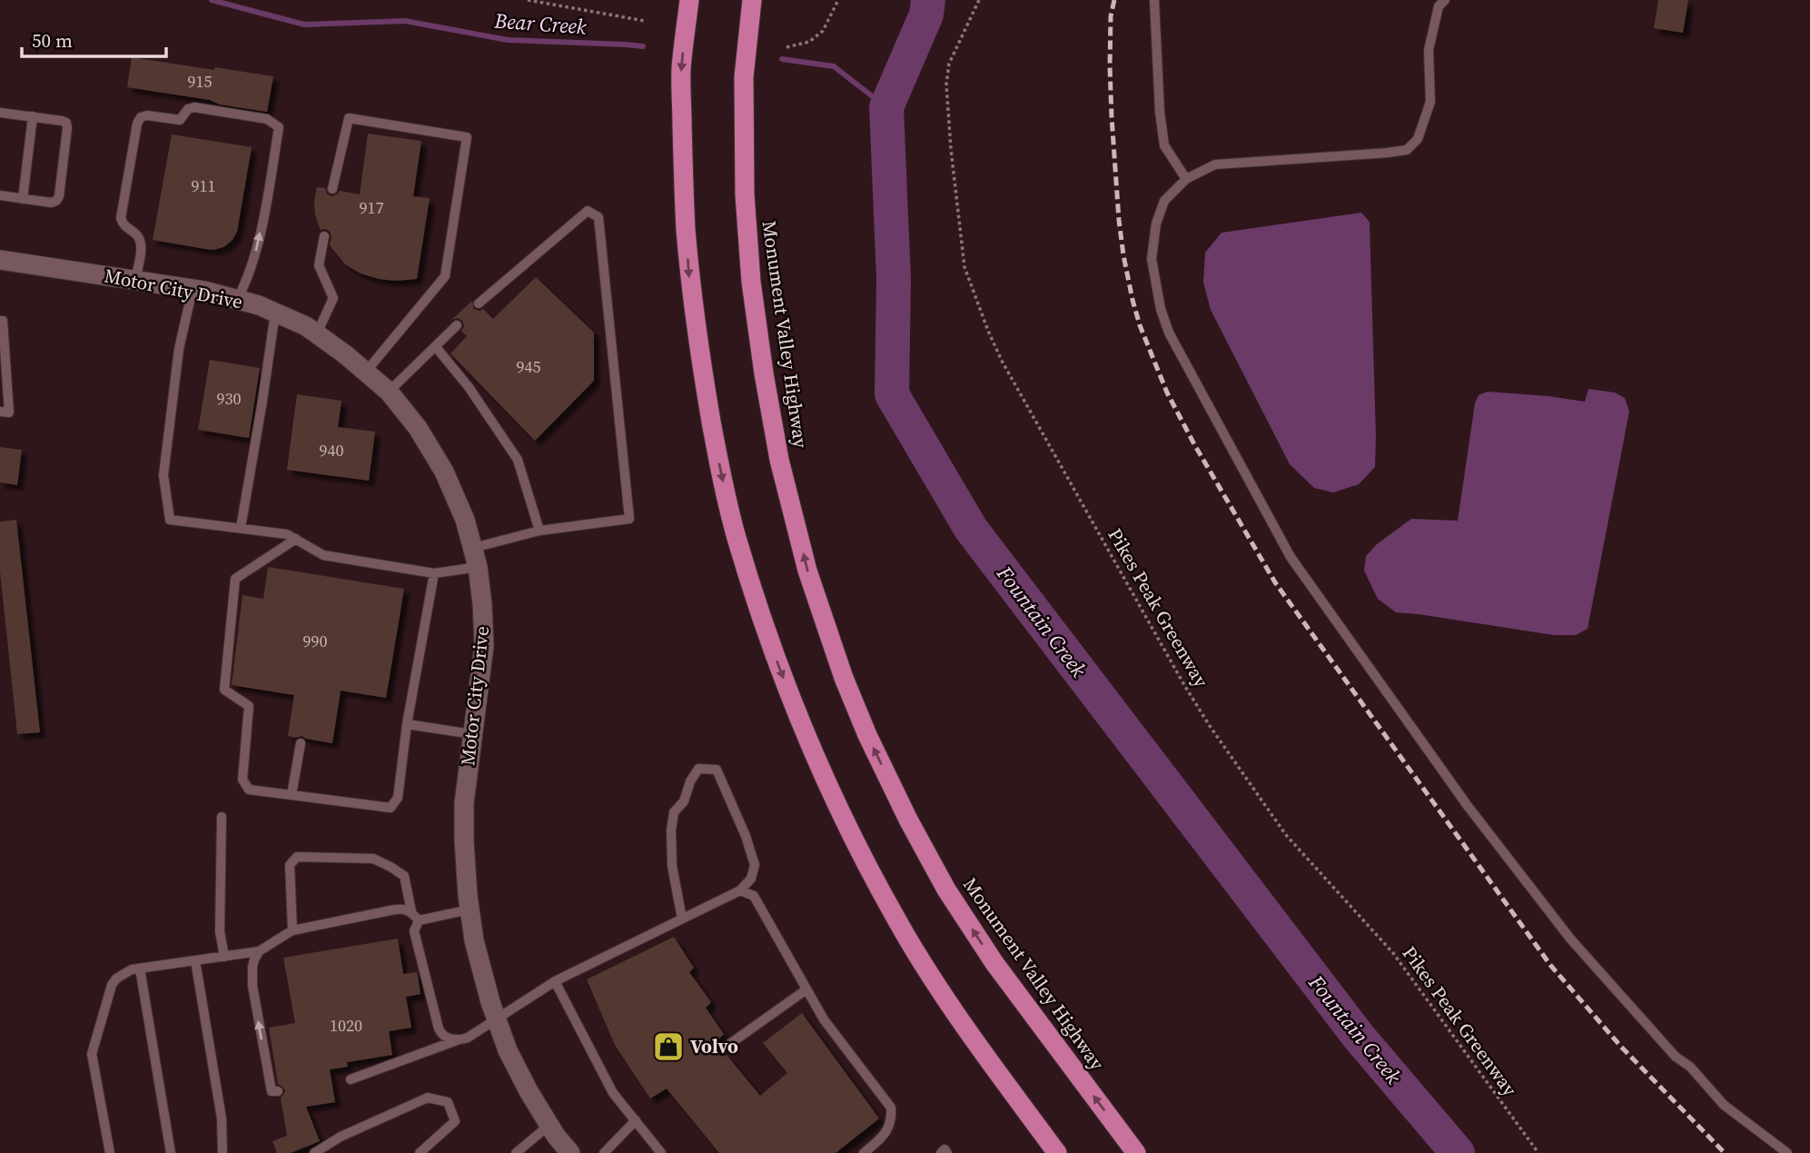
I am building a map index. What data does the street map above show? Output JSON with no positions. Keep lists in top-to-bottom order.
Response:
{
  "streets": {
    "highway": ["Monument Valley Highway"],
    "street": ["Motor City Drive"],
    "path": ["Pikes Peak Greenway"]
  },
  "water": ["Bear Creek", "Fountain Creek"],
  "places": {
    "shop": ["Volvo"]
  },
  "house_numbers": [
    "915",
    "911",
    "917",
    "945",
    "930",
    "940",
    "990",
    "1020"
  ],
  "scale_bar": "50 m"
}
